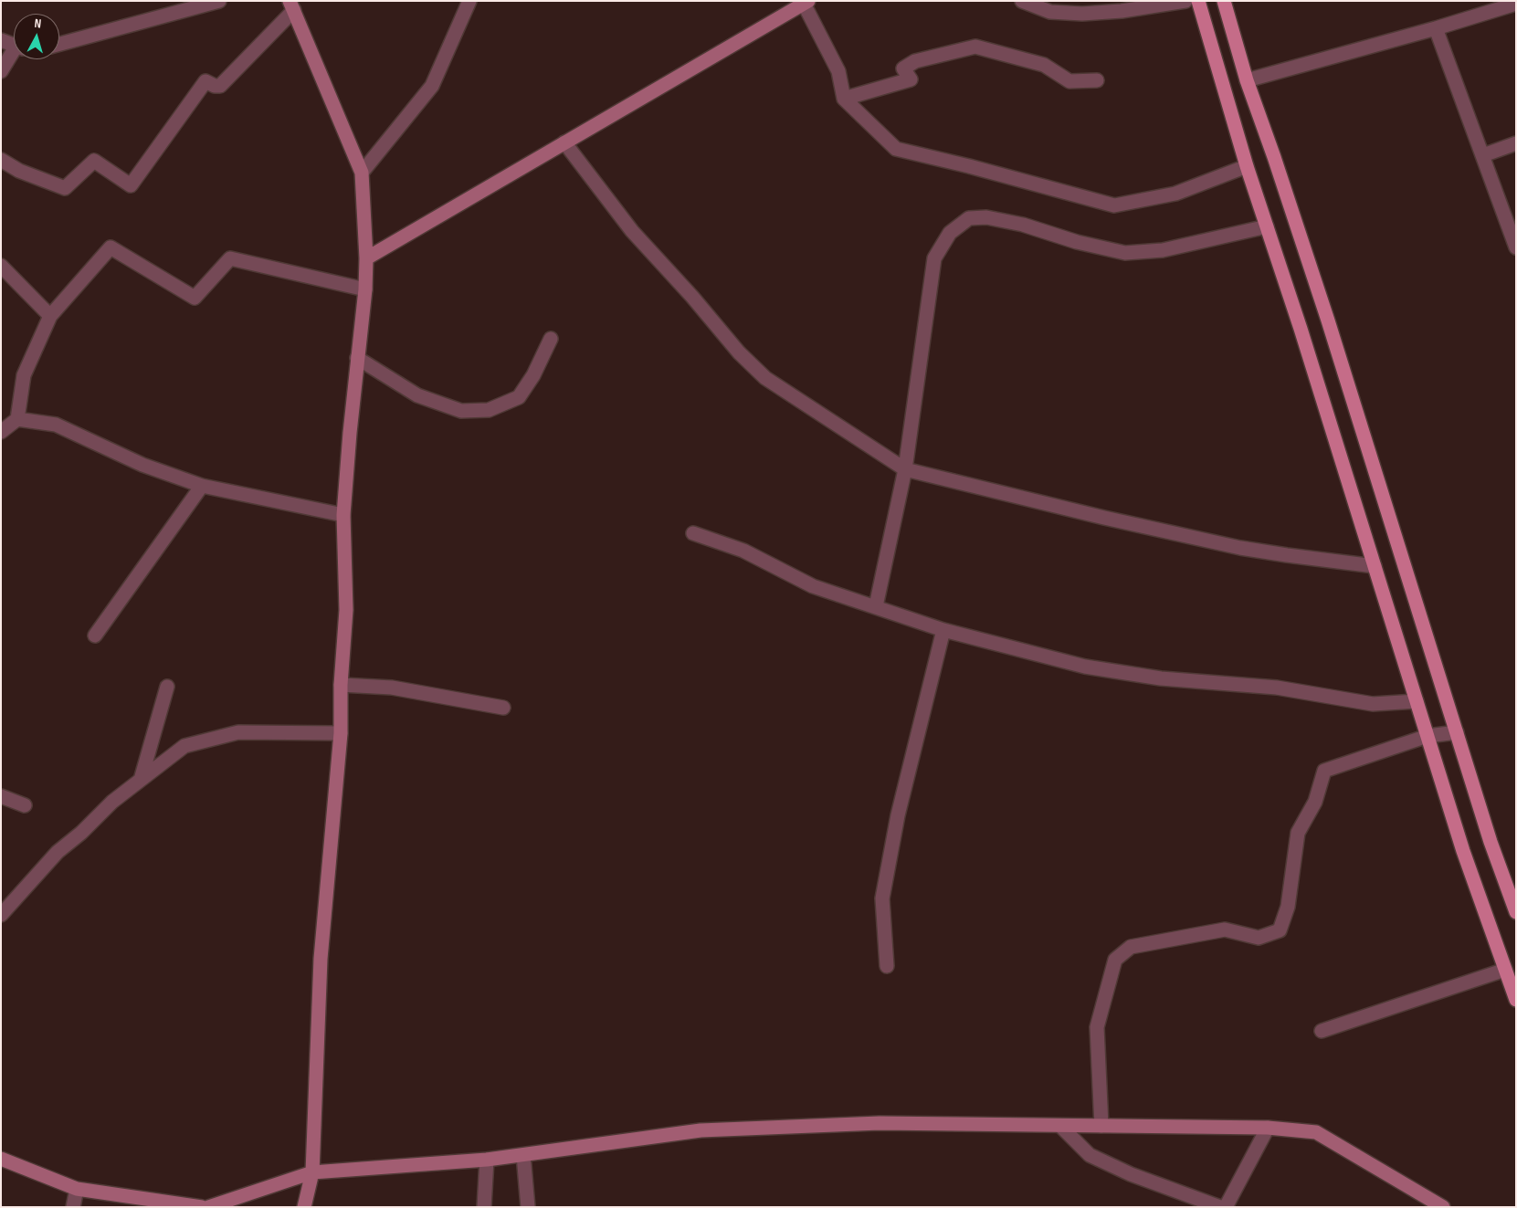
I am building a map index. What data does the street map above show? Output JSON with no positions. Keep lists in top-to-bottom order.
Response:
{
  "north": "top"
}
